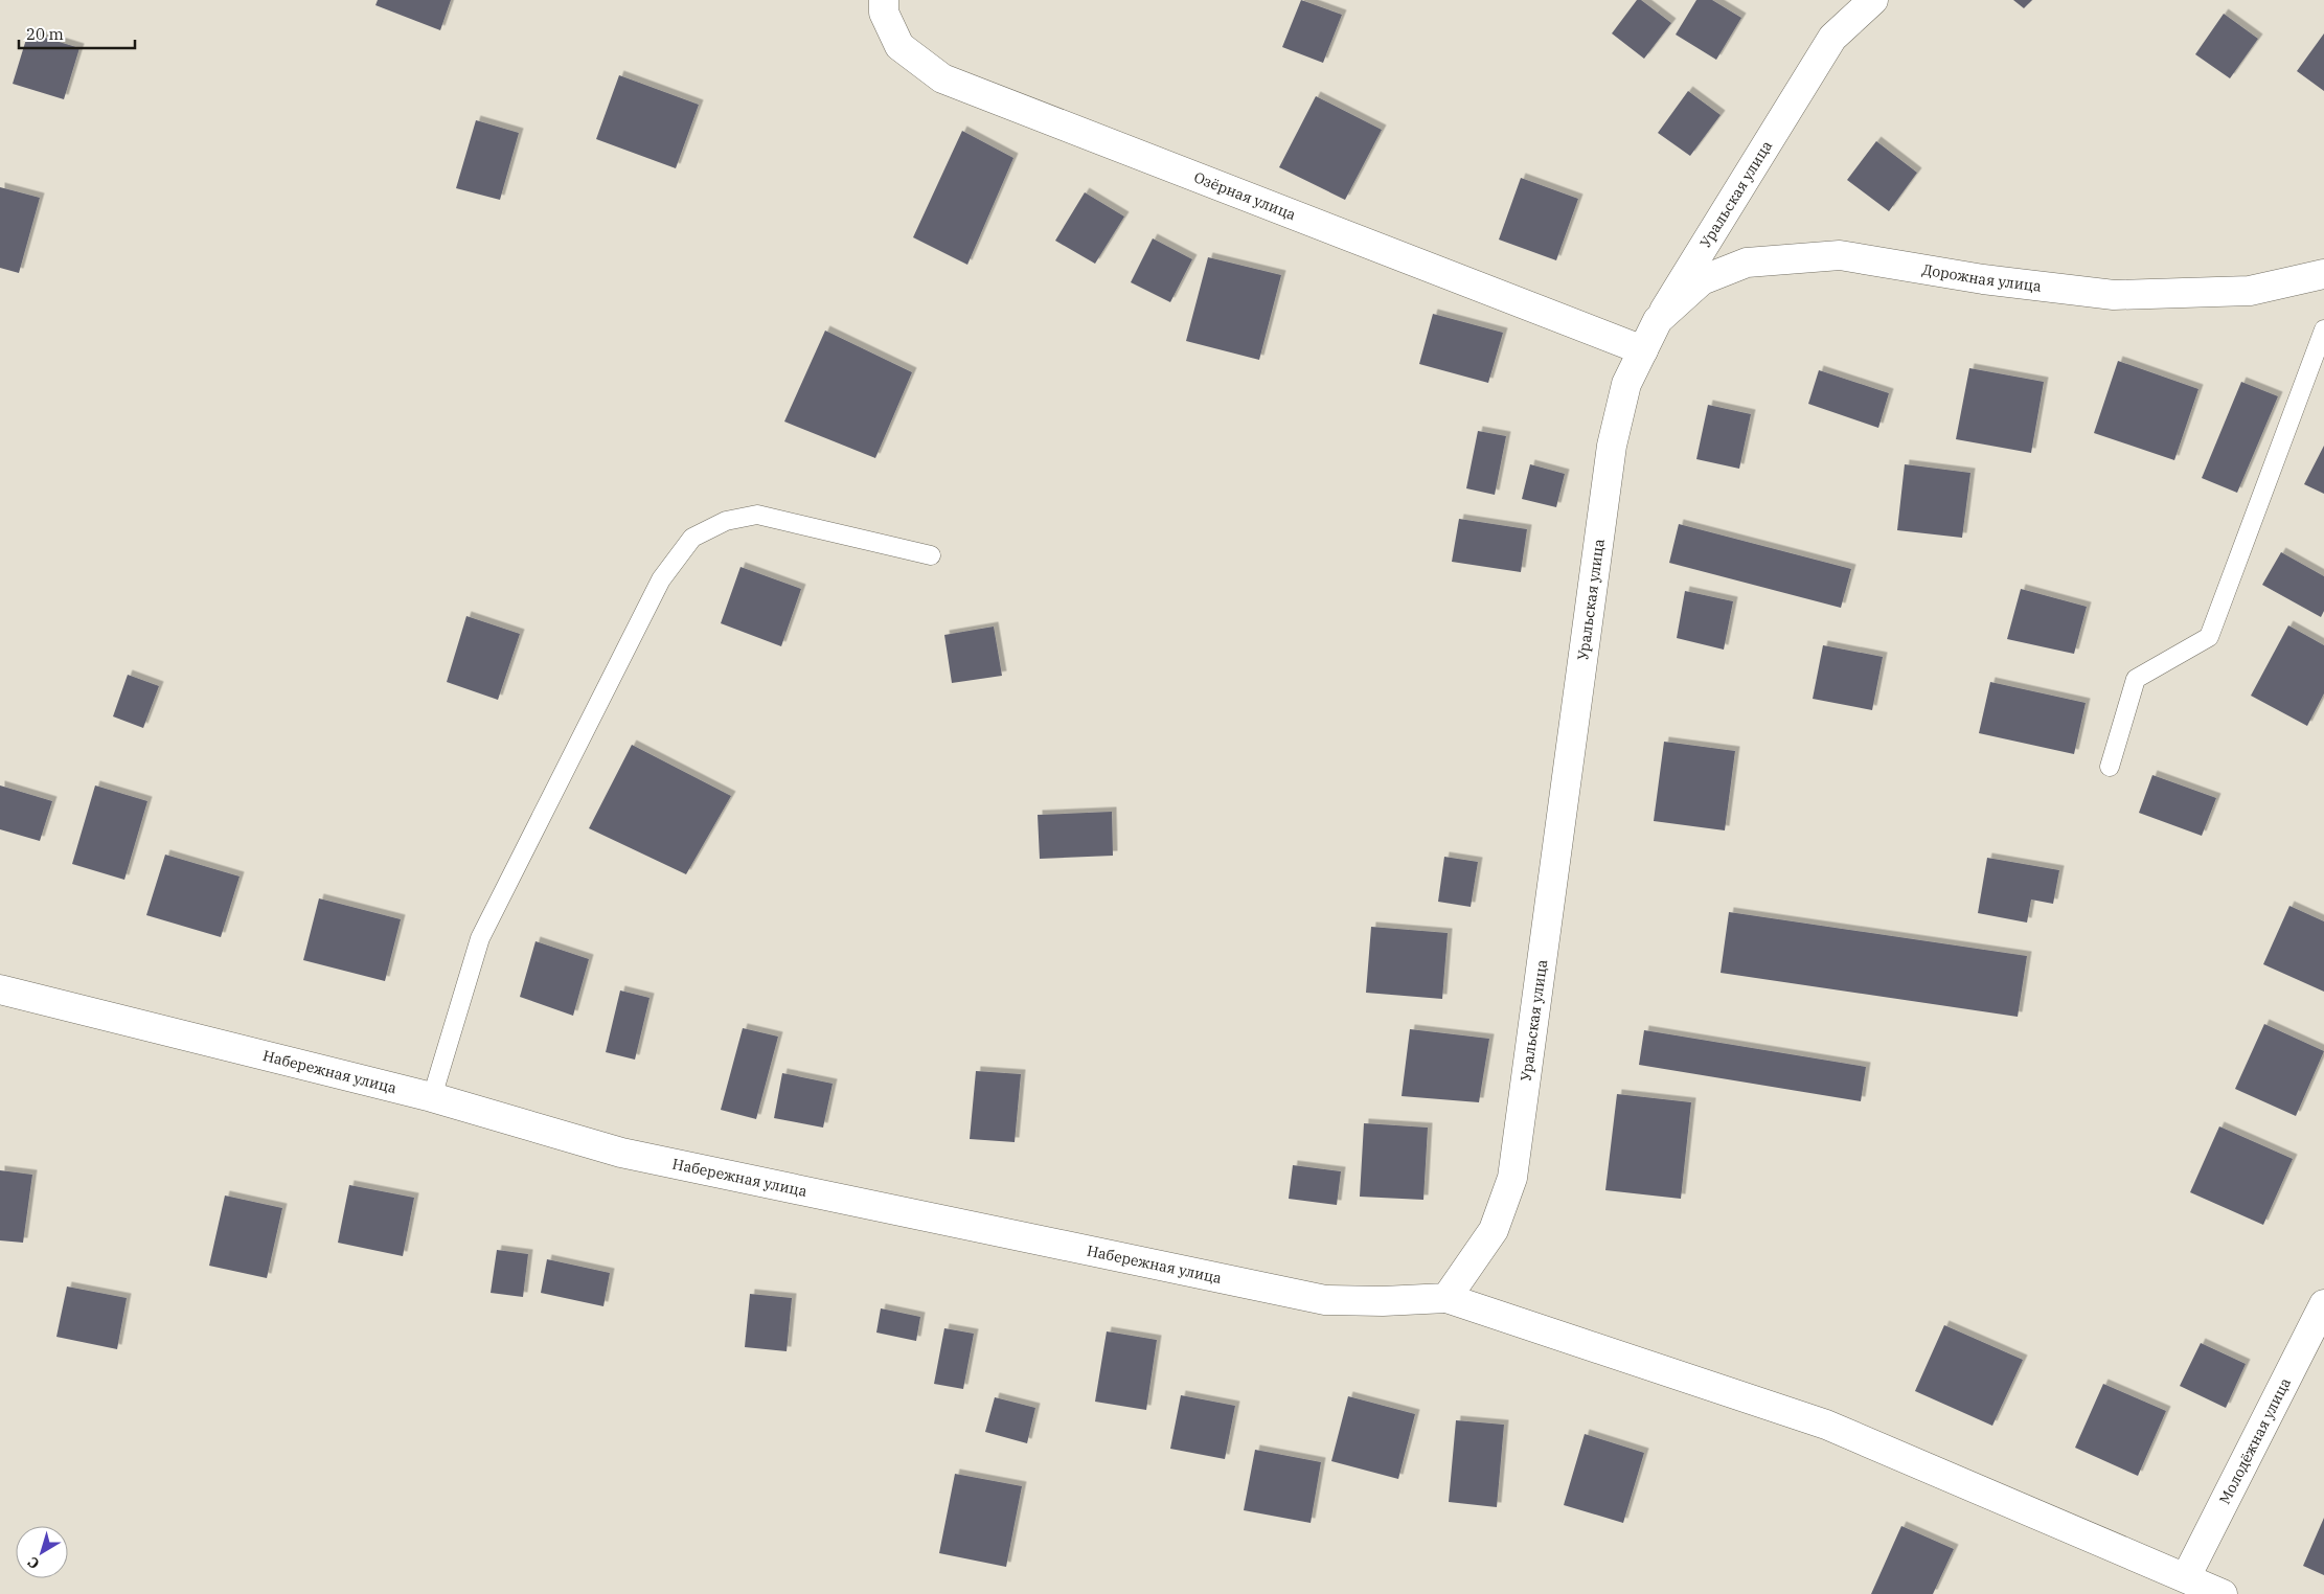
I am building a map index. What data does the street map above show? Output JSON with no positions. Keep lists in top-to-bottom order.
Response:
{
  "streets": {
    "street": [
      "Уральская улица",
      "Озёрная улица",
      "Дорожная улица",
      "Набережная улица",
      "Молодёжная улица"
    ]
  },
  "crossings": [
    ["Уральская улица", "Озёрная улица"],
    ["Уральская улица", "Дорожная улица"],
    ["Уральская улица", "Набережная улица"]
  ],
  "scale_bar": "20 m",
  "north": "bottom left"
}
